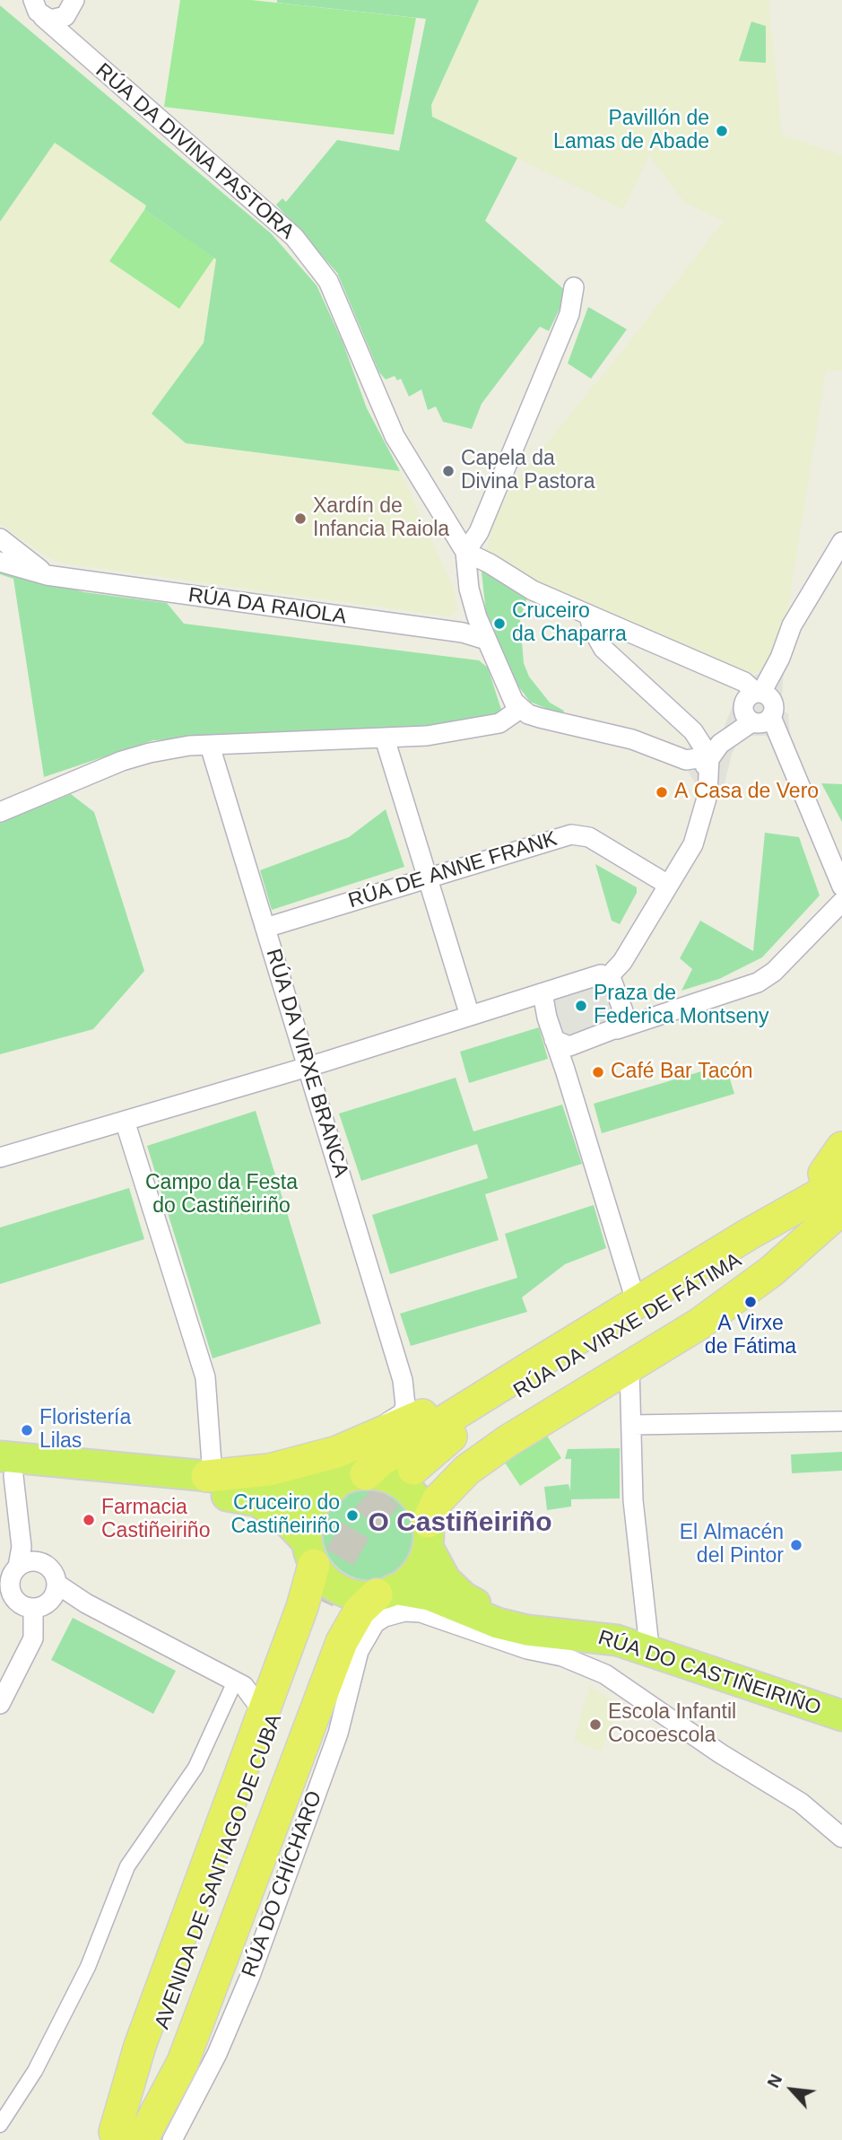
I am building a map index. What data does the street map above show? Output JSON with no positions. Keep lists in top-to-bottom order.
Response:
{
  "streets": {
    "highway": ["RÚA DA VIRXE DE FÁTIMA", "AVENIDA DE SANTIAGO DE CUBA"],
    "main road": ["RÚA DO CASTIÑEIRIÑO"],
    "street": [
      "RÚA DA DIVINA PASTORA",
      "RÚA DA RAIOLA",
      "RÚA DE ANNE FRANK",
      "RÚA DA VIRXE BRANCA",
      "RÚA DO CHÍCHARO"
    ]
  },
  "crossings": [
    ["RÚA DA DIVINA PASTORA", "RÚA DA RAIOLA"],
    ["RÚA DE ANNE FRANK", "RÚA DA VIRXE BRANCA"],
    ["RÚA DO CASTIÑEIRIÑO", "RÚA DO CHÍCHARO"]
  ],
  "districts": ["O Castiñeiriño"],
  "parks": ["Campo da Festa do Castiñeiriño"],
  "places": [
    "Pavillón de Lamas de Abade",
    "Capela da Divina Pastora",
    "Xardín de Infancia Raiola",
    "Cruceiro da Chaparra",
    "A Casa de Vero",
    "Praza de Federica Montseny",
    "Café Bar Tacón",
    "A Virxe de Fátima",
    "Floristería Lilas",
    "Cruceiro do Castiñeiriño",
    "Farmacia Castiñeiriño",
    "El Almacén del Pintor",
    "Escola Infantil Cocoescola"
  ],
  "north": "top left"
}
